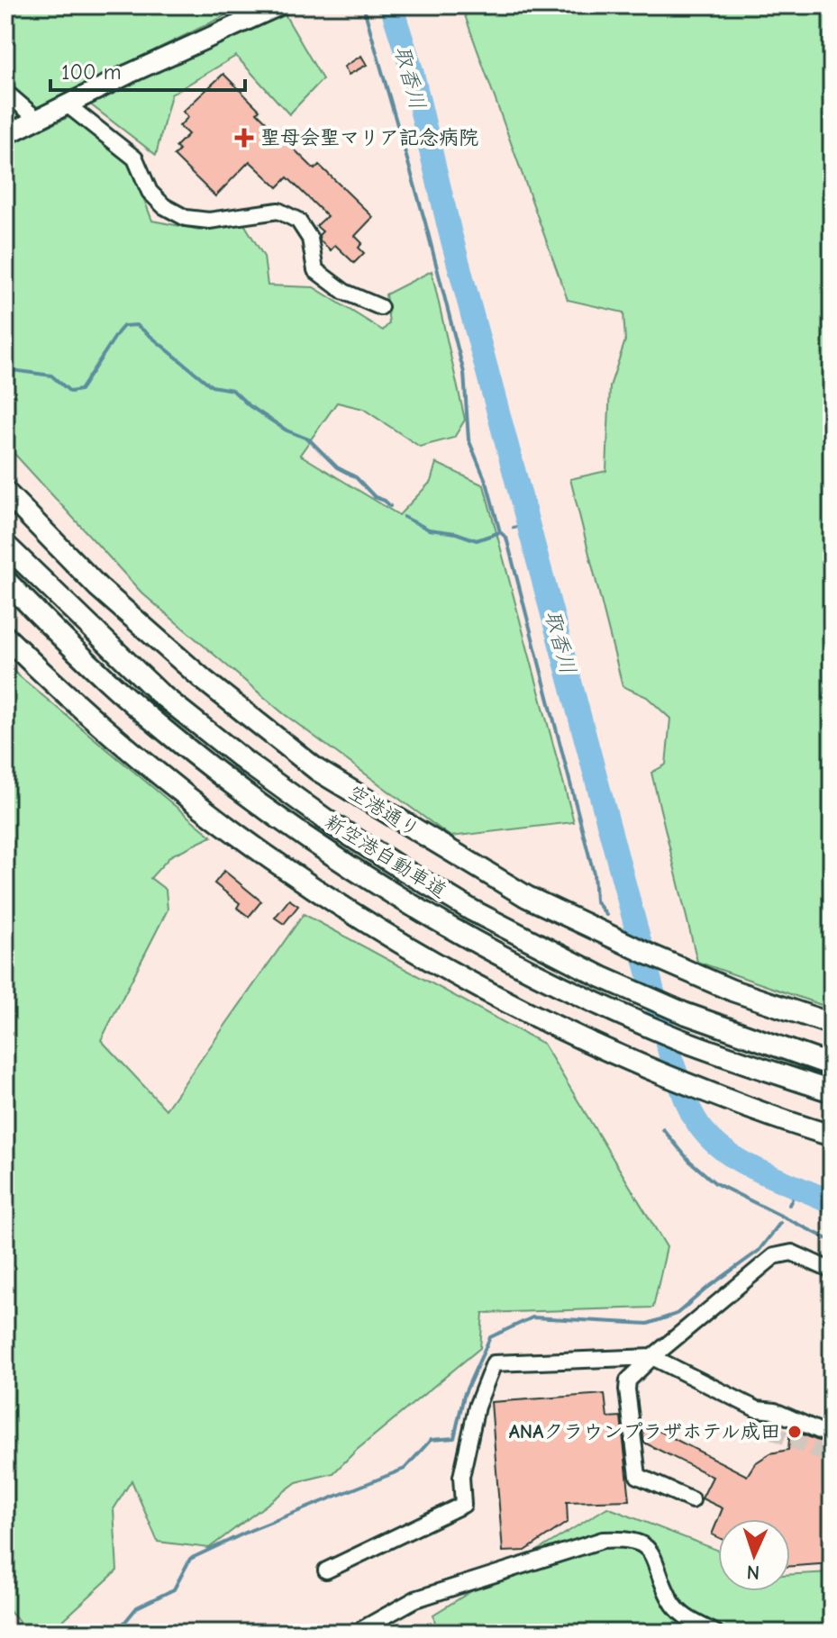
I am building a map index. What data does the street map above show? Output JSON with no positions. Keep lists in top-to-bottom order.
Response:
{
  "streets": {
    "highway": ["空港通り", "新空港自動車道"]
  },
  "water": ["取香川"],
  "places": {
    "health": ["聖母会聖マリア記念病院"],
    "other": ["ANAクラウンプラザホテル成田"]
  },
  "scale_bar": "100 m",
  "north": "bottom"
}
